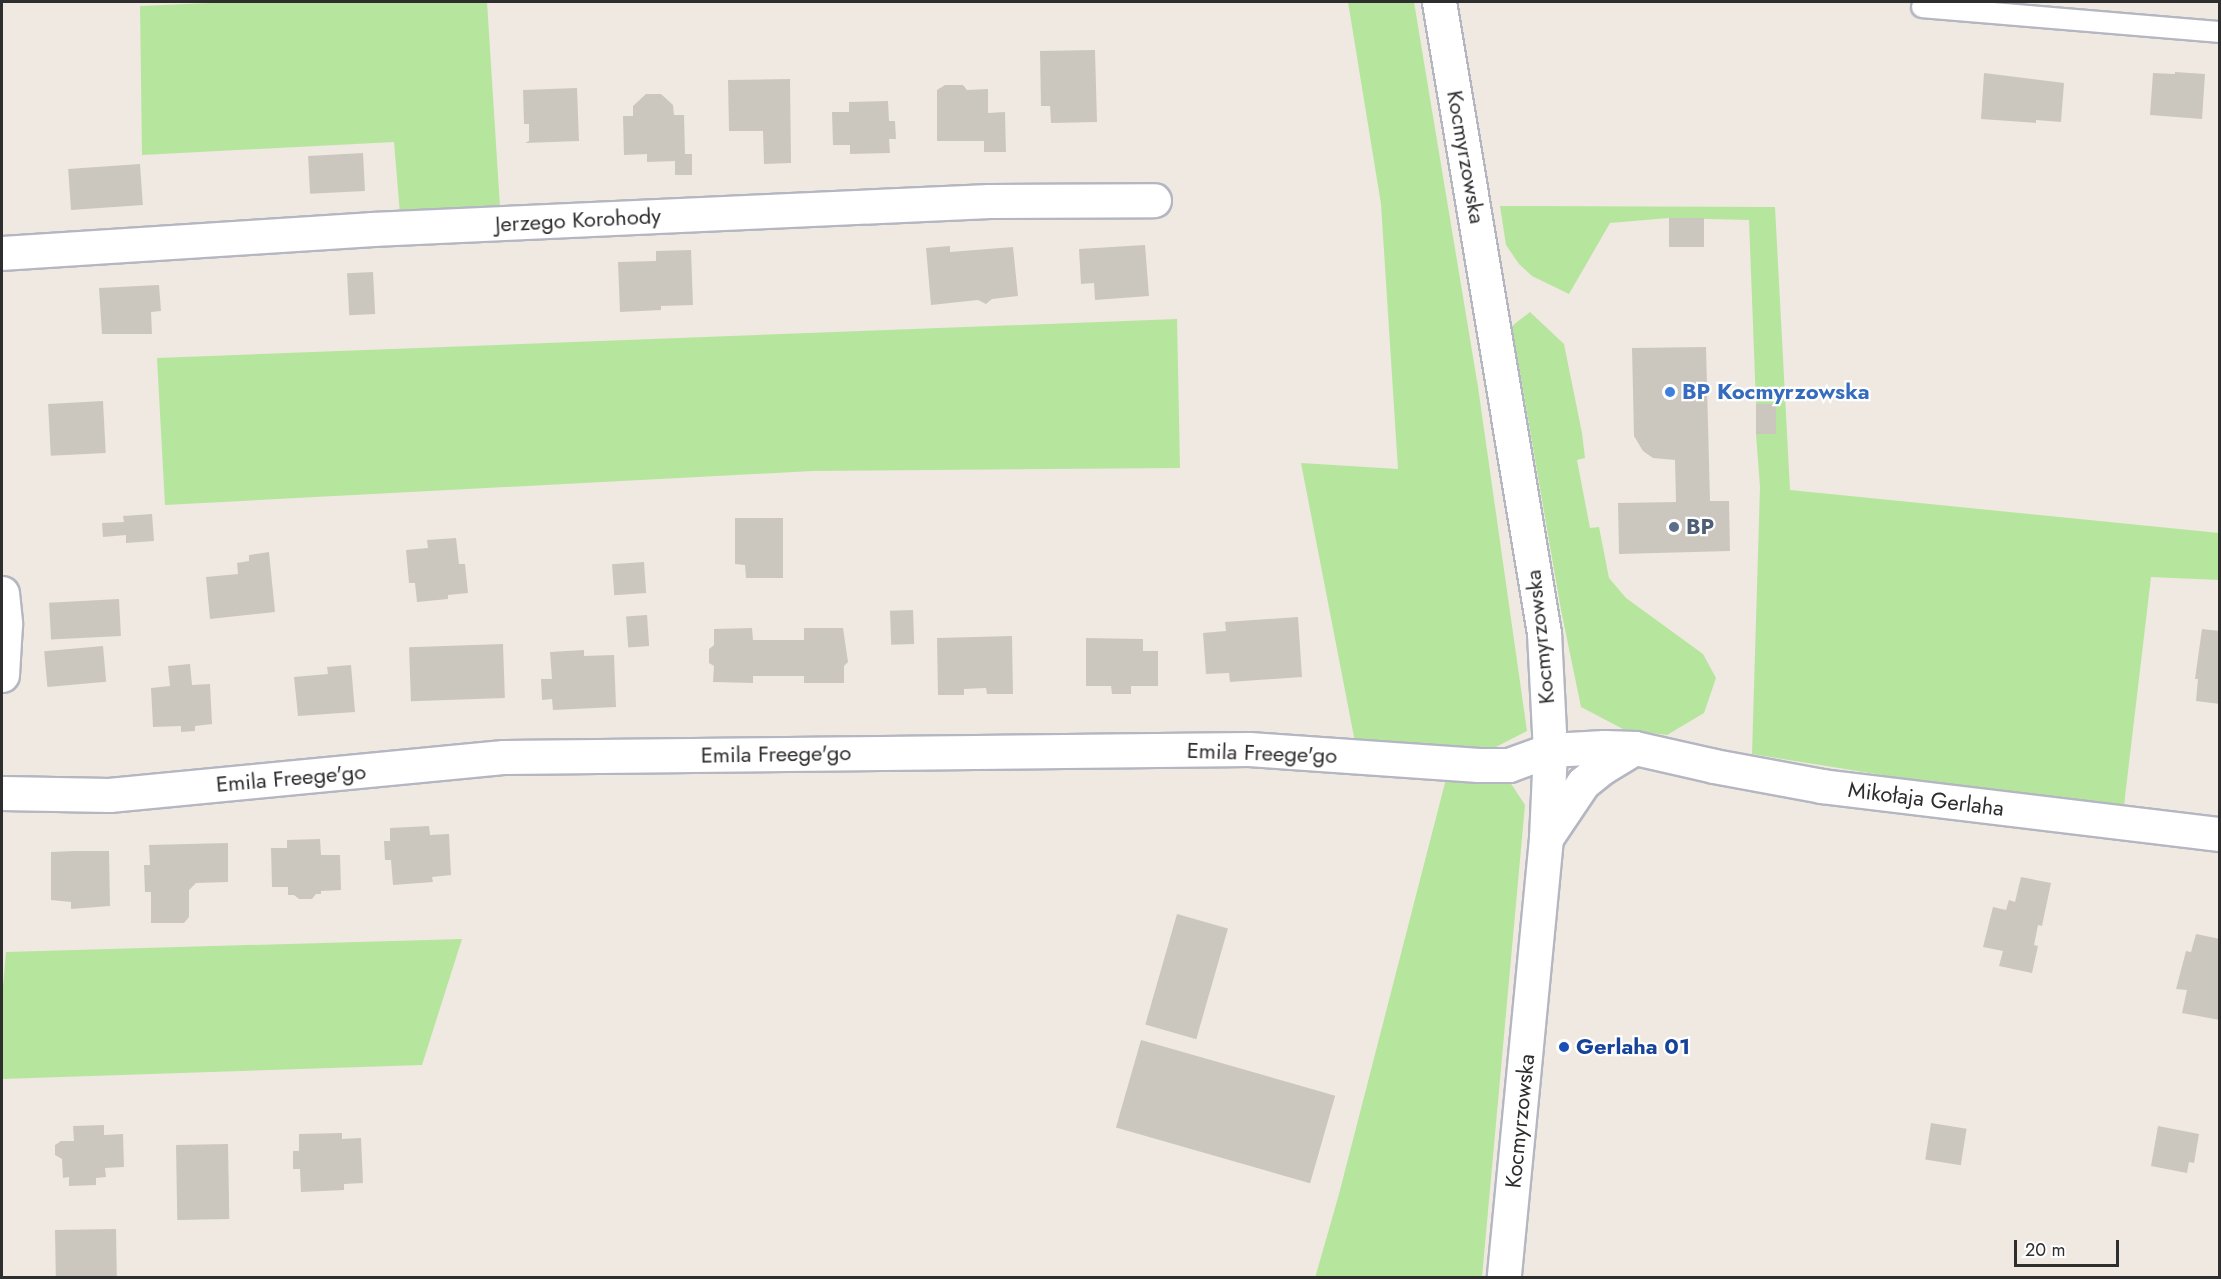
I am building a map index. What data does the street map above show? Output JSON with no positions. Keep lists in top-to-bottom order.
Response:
{
  "streets": {
    "street": [
      "Kocmyrzowska",
      "Jerzego Korohody",
      "Emila Freege'go",
      "Mikołaja Gerlaha"
    ]
  },
  "crossings": [
    ["Kocmyrzowska", "Emila Freege'go"],
    ["Kocmyrzowska", "Mikołaja Gerlaha"],
    ["Emila Freege'go", "Mikołaja Gerlaha"]
  ],
  "places": ["BP Kocmyrzowska", "BP", "Gerlaha 01"],
  "scale_bar": "20 m"
}
